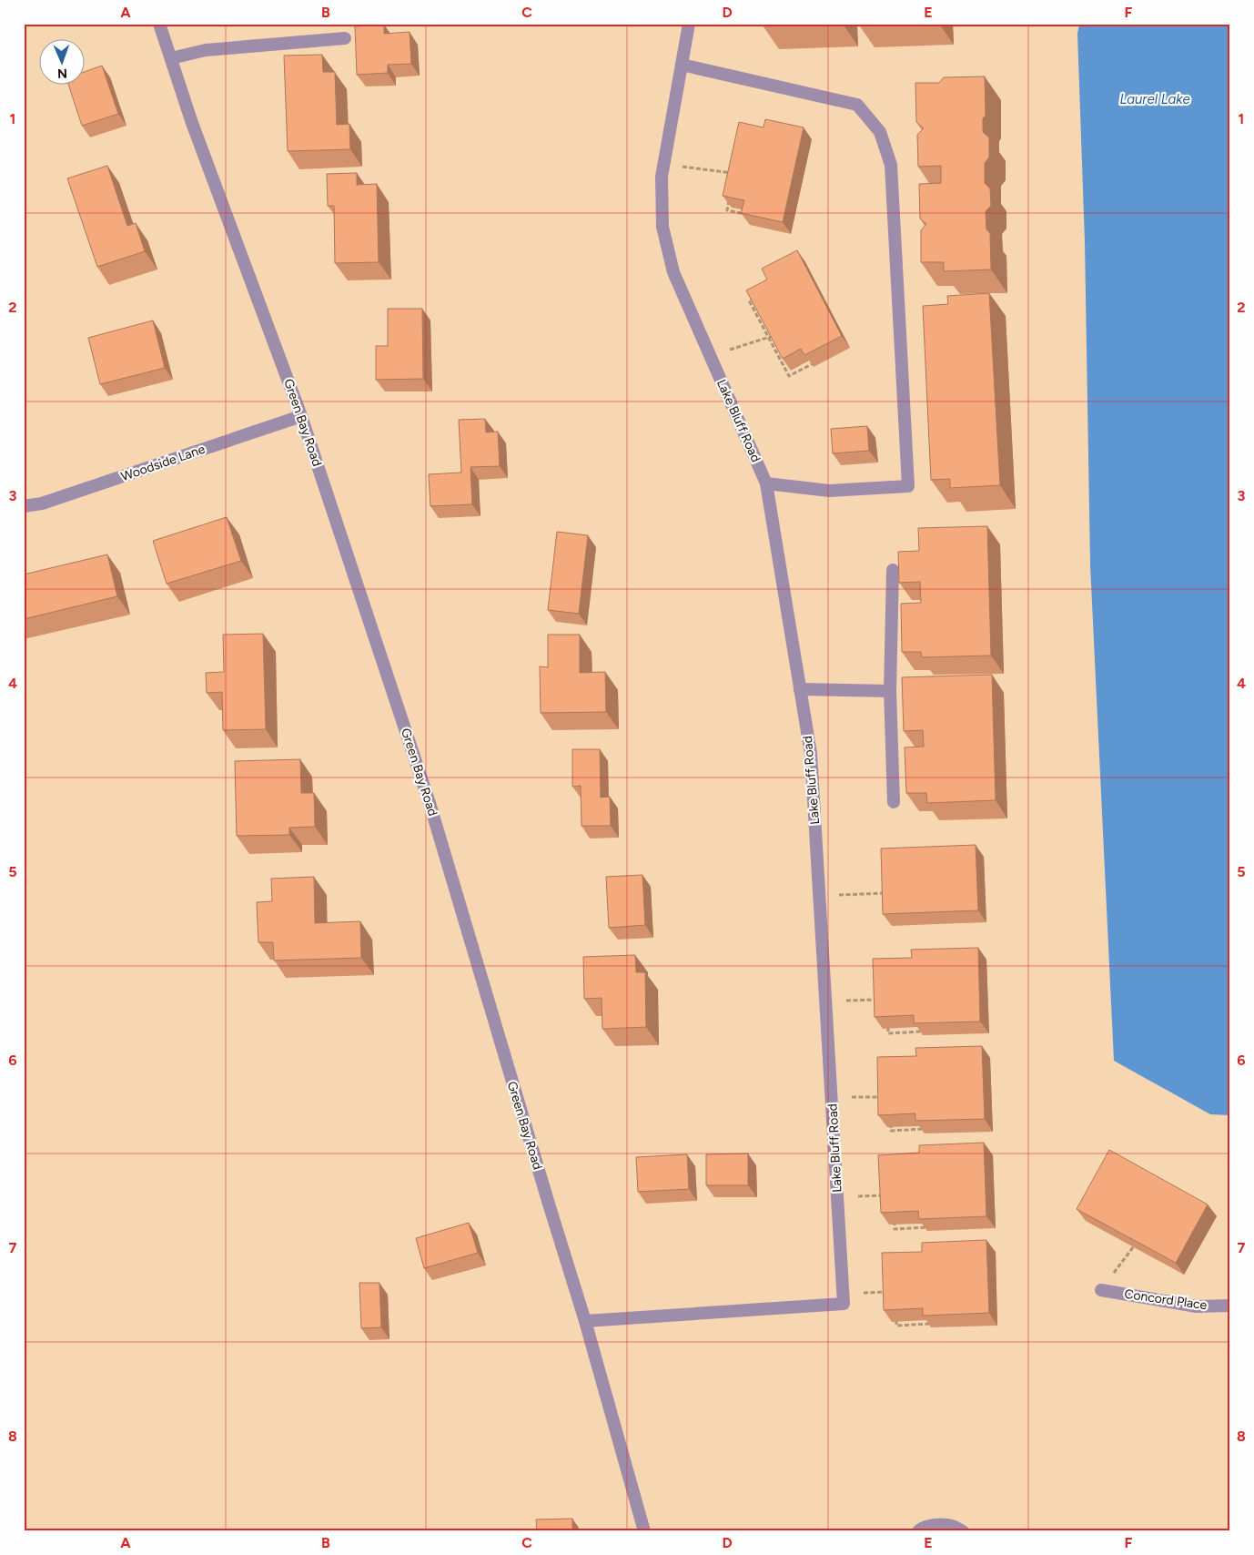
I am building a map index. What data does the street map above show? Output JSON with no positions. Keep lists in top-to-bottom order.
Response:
{
  "streets": {
    "street": [
      "Lake Bluff Road",
      "Green Bay Road",
      "Woodside Lane",
      "Concord Place"
    ]
  },
  "crossings": [
    ["Green Bay Road", "Woodside Lane"]
  ],
  "water": ["Laurel Lake"],
  "north": "bottom",
  "grid": {
    "columns": [
      "A",
      "B",
      "C",
      "D",
      "E",
      "F"
    ],
    "rows": [
      "1",
      "2",
      "3",
      "4",
      "5",
      "6",
      "7",
      "8"
    ]
  }
}
